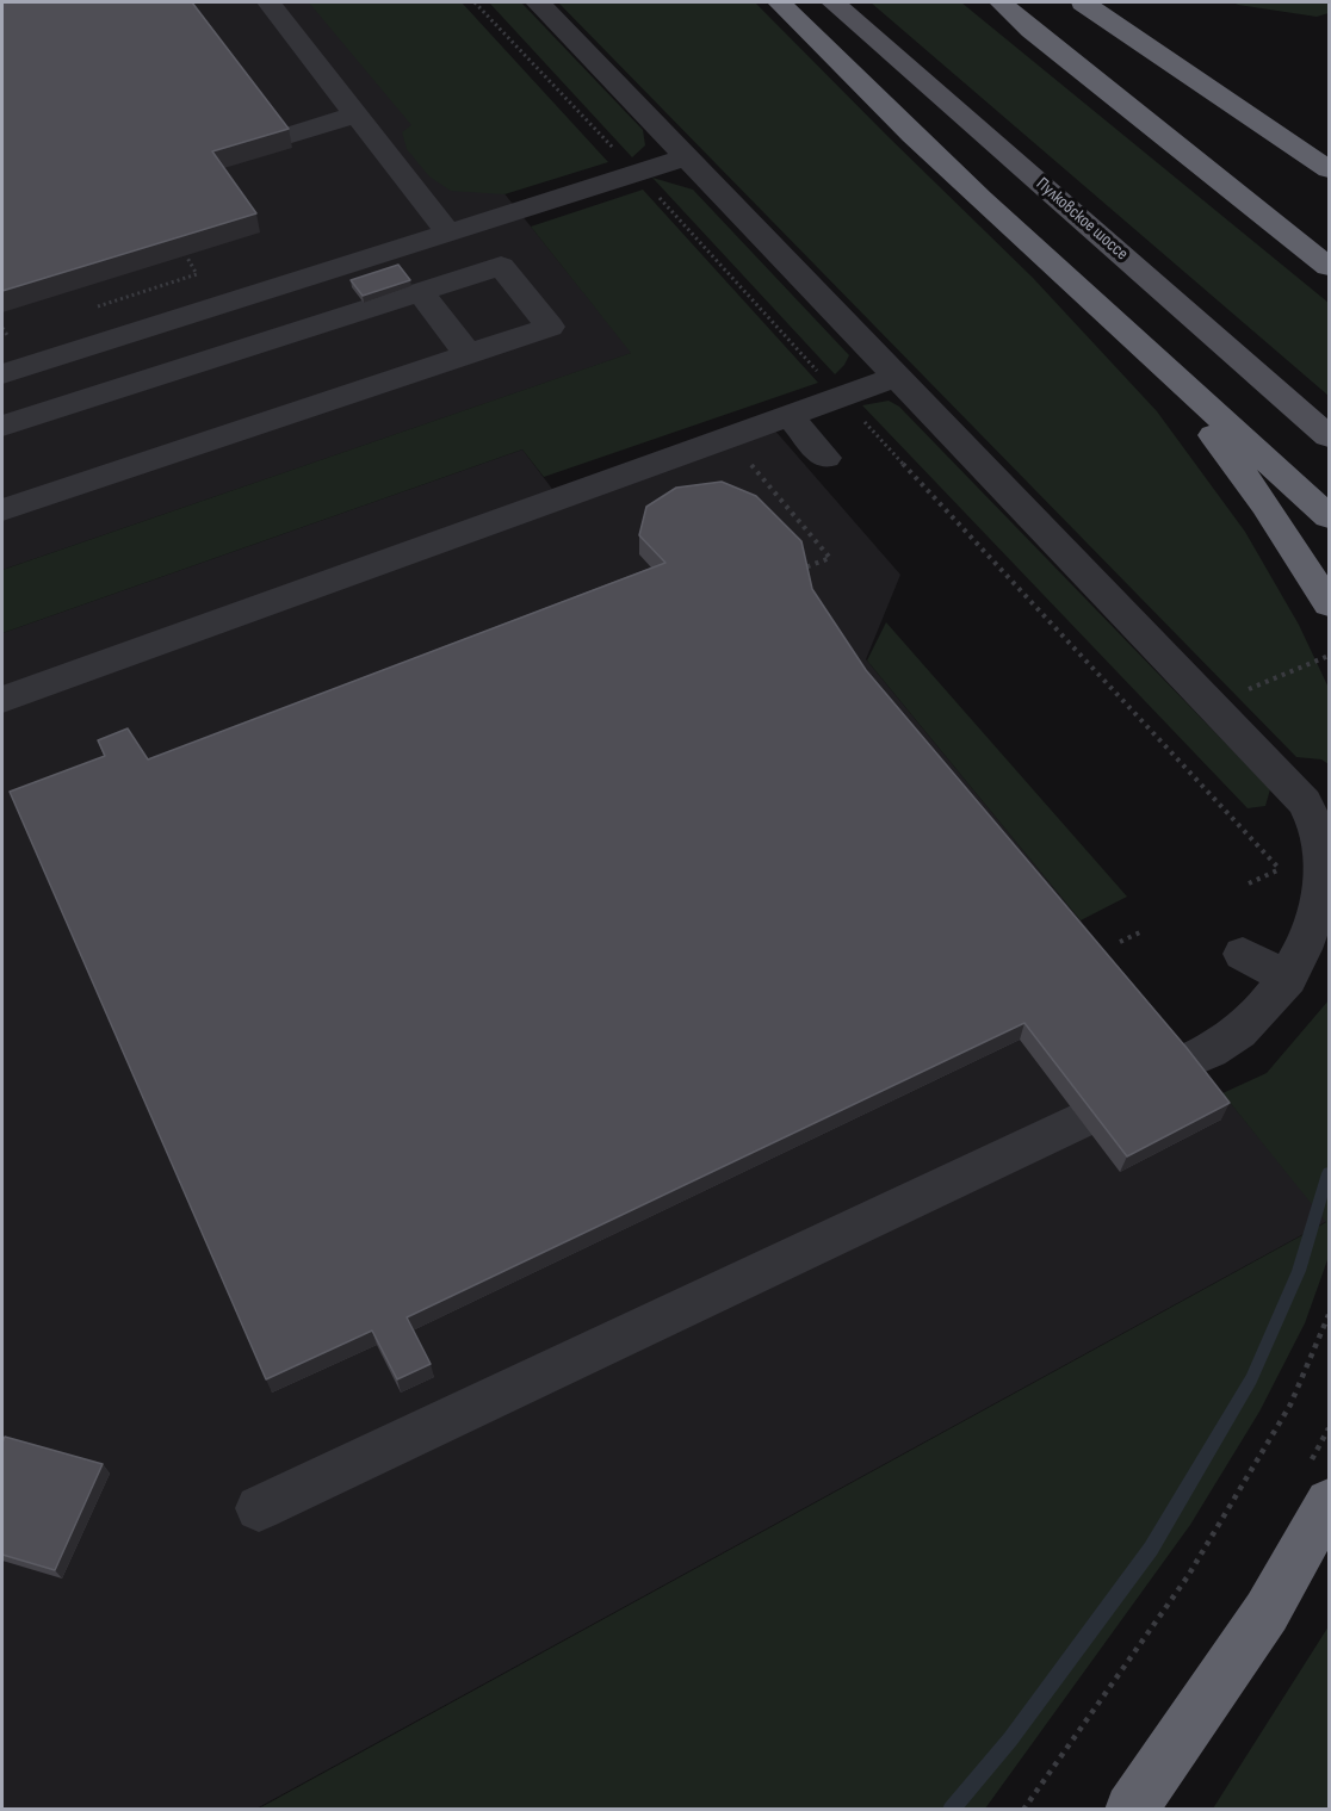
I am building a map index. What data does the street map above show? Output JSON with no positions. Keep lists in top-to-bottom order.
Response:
{
  "streets": {
    "main road": ["Пулковское шоссе"]
  }
}
